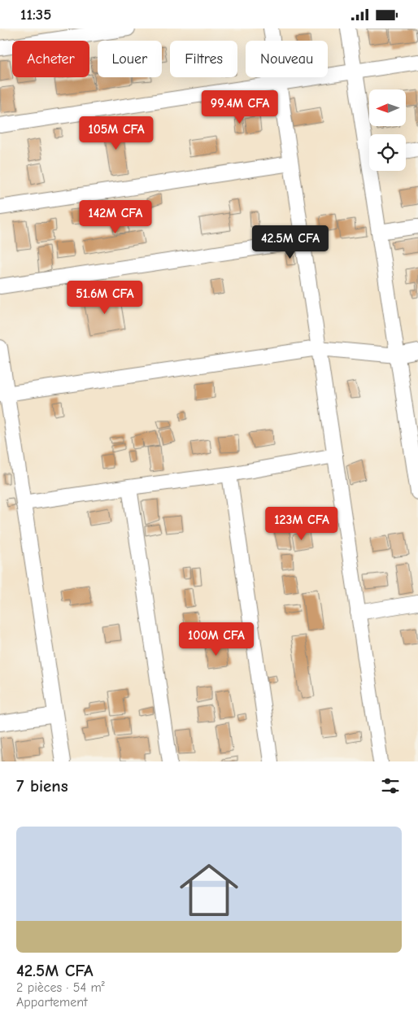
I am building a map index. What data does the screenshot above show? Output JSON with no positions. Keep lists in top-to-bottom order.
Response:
{
  "north": "left",
  "page": {
    "status": "11:35",
    "chip": [
      "Acheter",
      "Louer",
      "Filtres",
      "Nouveau"
    ],
    "price": [
      "99.4M CFA",
      "105M CFA",
      "142M CFA",
      "42.5M CFA",
      "51.6M CFA",
      "123M CFA",
      "100M CFA"
    ],
    "heading": "7 biens",
    "list": [
      {
        "name": "42.5M CFA",
        "note": "2 pièces · 54 m² · Appartement"
      }
    ]
  }
}
